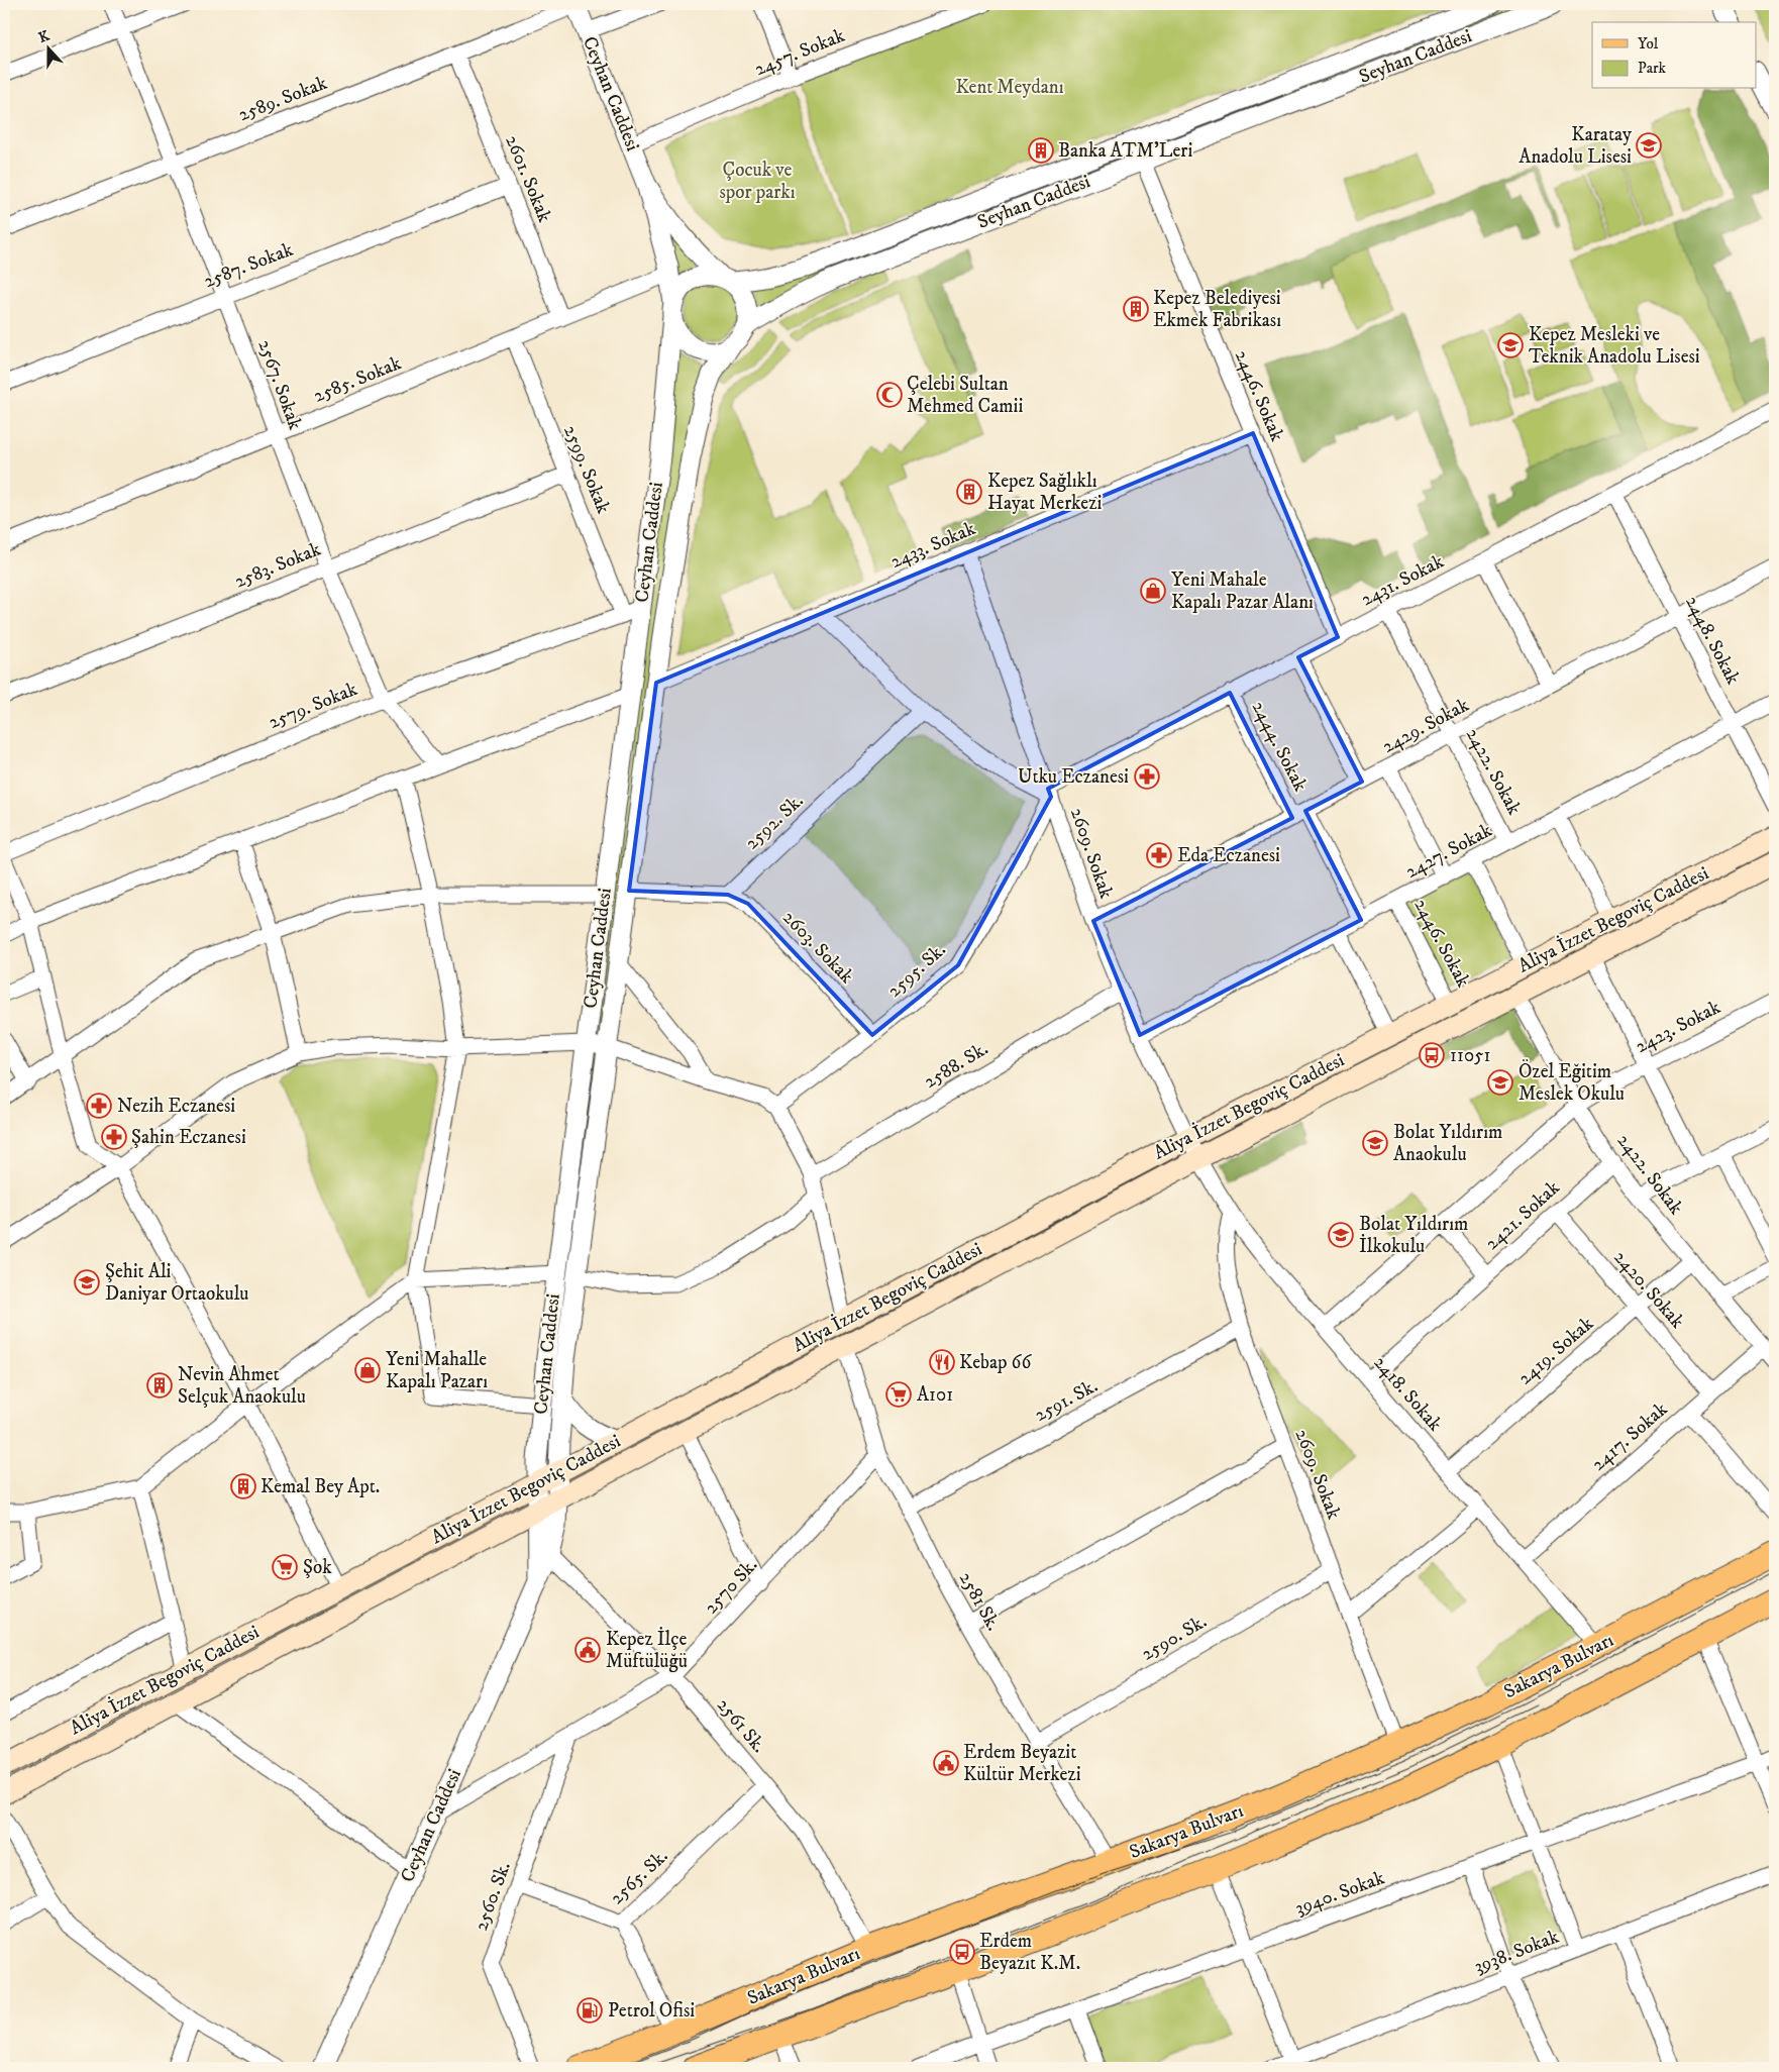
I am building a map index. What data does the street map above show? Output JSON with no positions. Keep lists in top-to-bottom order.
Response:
{
  "streets": {
    "main road": ["Aliya İzzet Begoviç Caddesi", "Sakarya Bulvarı"],
    "street": [
      "2457. Sokak",
      "Seyhan Caddesi",
      "Ceyhan Caddesi",
      "2589. Sokak",
      "2601. Sokak",
      "2587. Sokak",
      "2585. Sokak",
      "2567. Sokak",
      "2446. Sokak",
      "2599. Sokak",
      "2433. Sokak",
      "2583. Sokak",
      "2431. Sokak",
      "2448. Sokak",
      "2579. Sokak",
      "2429. Sokak",
      "2444. Sokak",
      "2422. Sokak",
      "2592. Sk.",
      "2427. Sokak",
      "2609. Sokak",
      "2603. Sokak",
      "2595. Sk.",
      "2423. Sokak",
      "2588. Sk.",
      "2421. Sokak",
      "2420. Sokak",
      "2419. Sokak",
      "2418. Sokak",
      "2591. Sk.",
      "2417. Sokak",
      "2570 Sk.",
      "2581 Sk.",
      "2590. Sk.",
      "2561 Sk.",
      "2565. Sk.",
      "3940. Sokak",
      "2560. Sk.",
      "3938. Sokak"
    ]
  },
  "crossings": [
    ["2457. Sokak", "Ceyhan Caddesi"],
    ["Seyhan Caddesi", "Ceyhan Caddesi"],
    ["Seyhan Caddesi", "2446. Sokak"],
    ["Ceyhan Caddesi", "2589. Sokak"],
    ["Ceyhan Caddesi", "2585. Sokak"],
    ["Ceyhan Caddesi", "2433. Sokak"],
    ["Ceyhan Caddesi", "2579. Sokak"],
    ["Ceyhan Caddesi", "Aliya İzzet Begoviç Caddesi"],
    ["Ceyhan Caddesi", "2570 Sk."],
    ["Ceyhan Caddesi", "2561 Sk."],
    ["2589. Sokak", "2601. Sokak"],
    ["2589. Sokak", "2567. Sokak"],
    ["2601. Sokak", "2587. Sokak"],
    ["2601. Sokak", "2585. Sokak"],
    ["2587. Sokak", "2567. Sokak"],
    ["2585. Sokak", "2567. Sokak"],
    ["2585. Sokak", "2599. Sokak"],
    ["2567. Sokak", "2583. Sokak"],
    ["2567. Sokak", "2579. Sokak"],
    ["2446. Sokak", "2433. Sokak"],
    ["2446. Sokak", "2431. Sokak"],
    ["2446. Sokak", "2429. Sokak"],
    ["2446. Sokak", "2427. Sokak"],
    ["2446. Sokak", "Aliya İzzet Begoviç Caddesi"],
    ["2599. Sokak", "2583. Sokak"],
    ["2599. Sokak", "2579. Sokak"],
    ["2433. Sokak", "2609. Sokak"],
    ["2431. Sokak", "2448. Sokak"],
    ["2431. Sokak", "2444. Sokak"],
    ["2431. Sokak", "2422. Sokak"],
    ["2431. Sokak", "2609. Sokak"],
    ["2431. Sokak", "2595. Sk."],
    ["2448. Sokak", "2429. Sokak"],
    ["2448. Sokak", "2427. Sokak"],
    ["2429. Sokak", "2444. Sokak"],
    ["2429. Sokak", "2422. Sokak"],
    ["2429. Sokak", "2609. Sokak"],
    ["2444. Sokak", "2427. Sokak"],
    ["2422. Sokak", "2427. Sokak"],
    ["2422. Sokak", "Aliya İzzet Begoviç Caddesi"],
    ["2422. Sokak", "2423. Sokak"],
    ["2422. Sokak", "2421. Sokak"],
    ["2422. Sokak", "2419. Sokak"],
    ["2422. Sokak", "2417. Sokak"],
    ["2592. Sk.", "2603. Sokak"],
    ["2427. Sokak", "2609. Sokak"],
    ["2609. Sokak", "Aliya İzzet Begoviç Caddesi"],
    ["2609. Sokak", "2595. Sk."],
    ["2609. Sokak", "2588. Sk."],
    ["2609. Sokak", "2418. Sokak"],
    ["2609. Sokak", "2591. Sk."],
    ["2609. Sokak", "2590. Sk."],
    ["2609. Sokak", "Sakarya Bulvarı"],
    ["Aliya İzzet Begoviç Caddesi", "2418. Sokak"],
    ["Aliya İzzet Begoviç Caddesi", "2581 Sk."],
    ["2603. Sokak", "2595. Sk."],
    ["2423. Sokak", "2418. Sokak"],
    ["2421. Sokak", "2420. Sokak"],
    ["2421. Sokak", "2418. Sokak"],
    ["2420. Sokak", "2419. Sokak"],
    ["2420. Sokak", "2417. Sokak"],
    ["2419. Sokak", "2418. Sokak"],
    ["2418. Sokak", "2417. Sokak"],
    ["2418. Sokak", "Sakarya Bulvarı"],
    ["2591. Sk.", "2581 Sk."],
    ["2570 Sk.", "2581 Sk."],
    ["2570 Sk.", "2561 Sk."],
    ["2570 Sk.", "2560. Sk."],
    ["2581 Sk.", "2590. Sk."],
    ["2581 Sk.", "Sakarya Bulvarı"],
    ["Sakarya Bulvarı", "2561 Sk."],
    ["2561 Sk.", "2565. Sk."],
    ["2565. Sk.", "2560. Sk."]
  ],
  "parks": ["Kent Meydanı", "Çocuk ve spor parkı"],
  "places": {
    "school or university": [
      "Karatay Anadolu Lisesi",
      "Kepez Mesleki ve Teknik Anadolu Lisesi",
      "Özel Eğitim Meslek Okulu",
      "Bolat Yıldırım Anaokulu",
      "Bolat Yıldırım İlkokulu",
      "Şehit Ali Daniyar Ortaokulu"
    ],
    "building": [
      "Banka ATM'Leri",
      "Kepez Belediyesi Ekmek Fabrikası",
      "Kepez Sağlıklı Hayat Merkezi",
      "Nevin Ahmet Selçuk Anaokulu",
      "Kemal Bey Apt."
    ],
    "mosque": ["Çelebi Sultan Mehmed Camii"],
    "shop": ["Yeni Mahale Kapalı Pazar Alanı", "Yeni Mahalle Kapalı Pazarı"],
    "pharmacy": [
      "Utku Eczanesi",
      "Eda Eczanesi",
      "Nezih Eczanesi",
      "Şahin Eczanesi"
    ],
    "bus stop": ["11051", "Erdem Beyazıt K.M."],
    "restaurant": ["Kebap 66"],
    "supermarket": ["A101", "Şok"],
    "public building": ["Kepez İlçe Müftülüğü", "Erdem Beyazit Kültür Merkezi"],
    "fuel station": ["Petrol Ofisi"]
  },
  "legend": ["Yol", "Park"],
  "north": "top"
}
